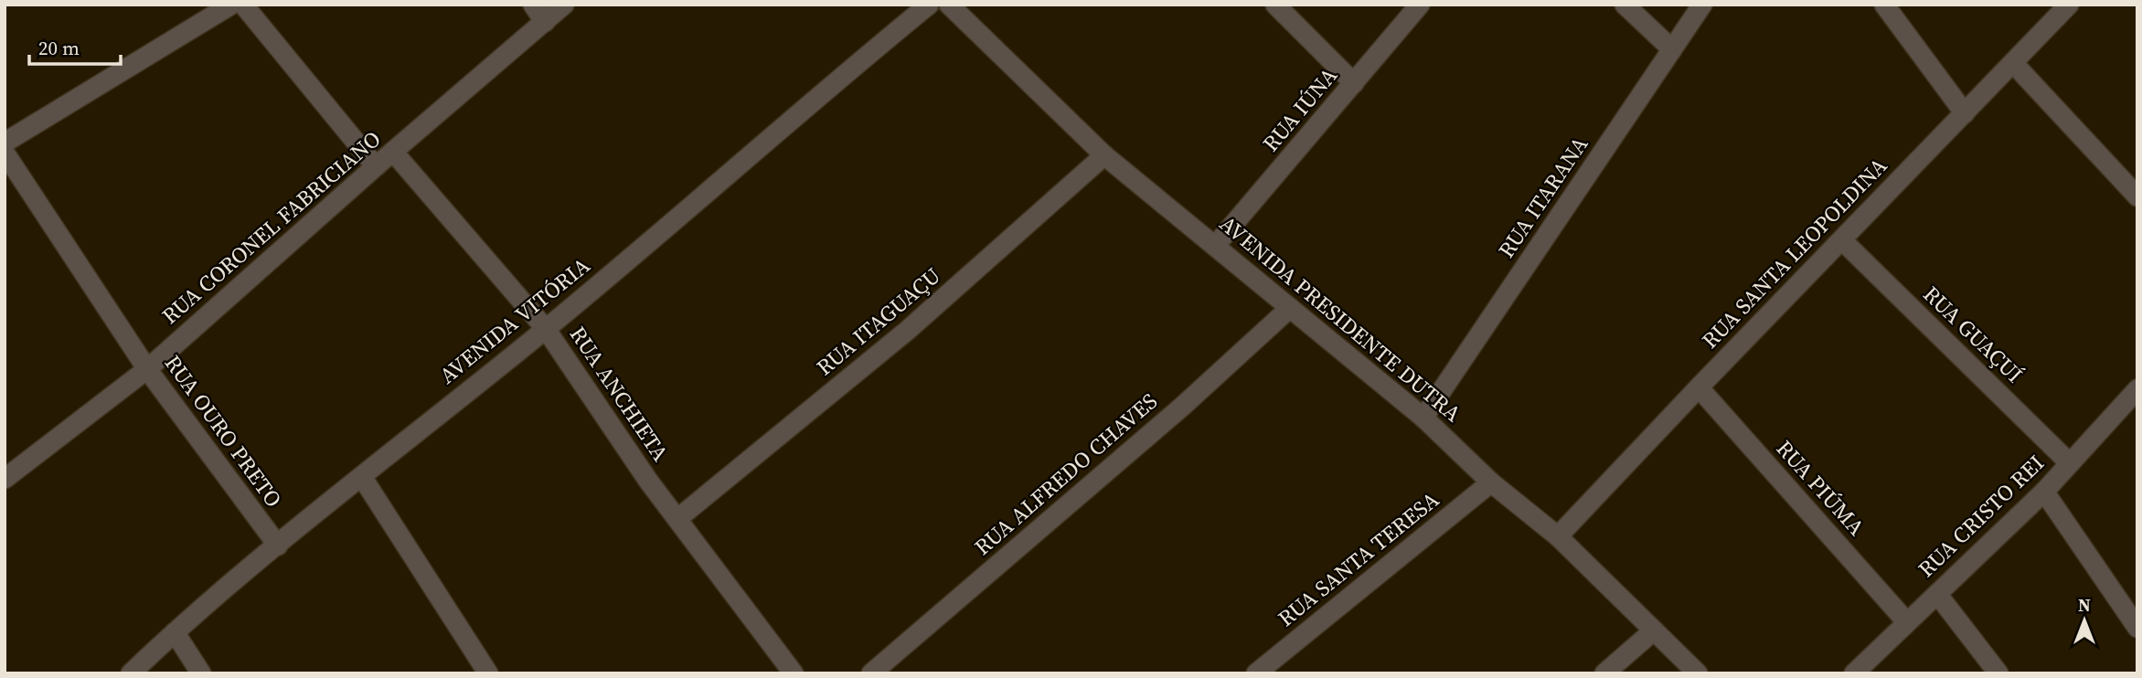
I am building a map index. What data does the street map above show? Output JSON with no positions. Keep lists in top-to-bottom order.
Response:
{
  "streets": {
    "street": [
      "RUA IÚNA",
      "RUA ITARANA",
      "RUA CORONEL FABRICIANO",
      "RUA SANTA LEOPOLDINA",
      "AVENIDA PRESIDENTE DUTRA",
      "AVENIDA VITÓRIA",
      "RUA ITAGUAÇU",
      "RUA GUAÇUÍ",
      "RUA ANCHIETA",
      "RUA OURO PRETO",
      "RUA ALFREDO CHAVES",
      "RUA PIÚMA",
      "RUA CRISTO REI",
      "RUA SANTA TERESA"
    ]
  },
  "crossings": [
    ["RUA IÚNA", "AVENIDA PRESIDENTE DUTRA"],
    ["RUA ITARANA", "AVENIDA PRESIDENTE DUTRA"],
    ["RUA CORONEL FABRICIANO", "RUA ANCHIETA"],
    ["RUA CORONEL FABRICIANO", "RUA OURO PRETO"],
    ["RUA SANTA LEOPOLDINA", "AVENIDA PRESIDENTE DUTRA"],
    ["RUA SANTA LEOPOLDINA", "RUA GUAÇUÍ"],
    ["RUA SANTA LEOPOLDINA", "RUA PIÚMA"],
    ["AVENIDA PRESIDENTE DUTRA", "RUA ITAGUAÇU"],
    ["AVENIDA PRESIDENTE DUTRA", "RUA ALFREDO CHAVES"],
    ["AVENIDA PRESIDENTE DUTRA", "RUA SANTA TERESA"],
    ["AVENIDA VITÓRIA", "RUA ANCHIETA"],
    ["AVENIDA VITÓRIA", "RUA OURO PRETO"],
    ["RUA ITAGUAÇU", "RUA ANCHIETA"],
    ["RUA GUAÇUÍ", "RUA CRISTO REI"],
    ["RUA PIÚMA", "RUA CRISTO REI"]
  ],
  "scale_bar": "20 m",
  "north": "top"
}
